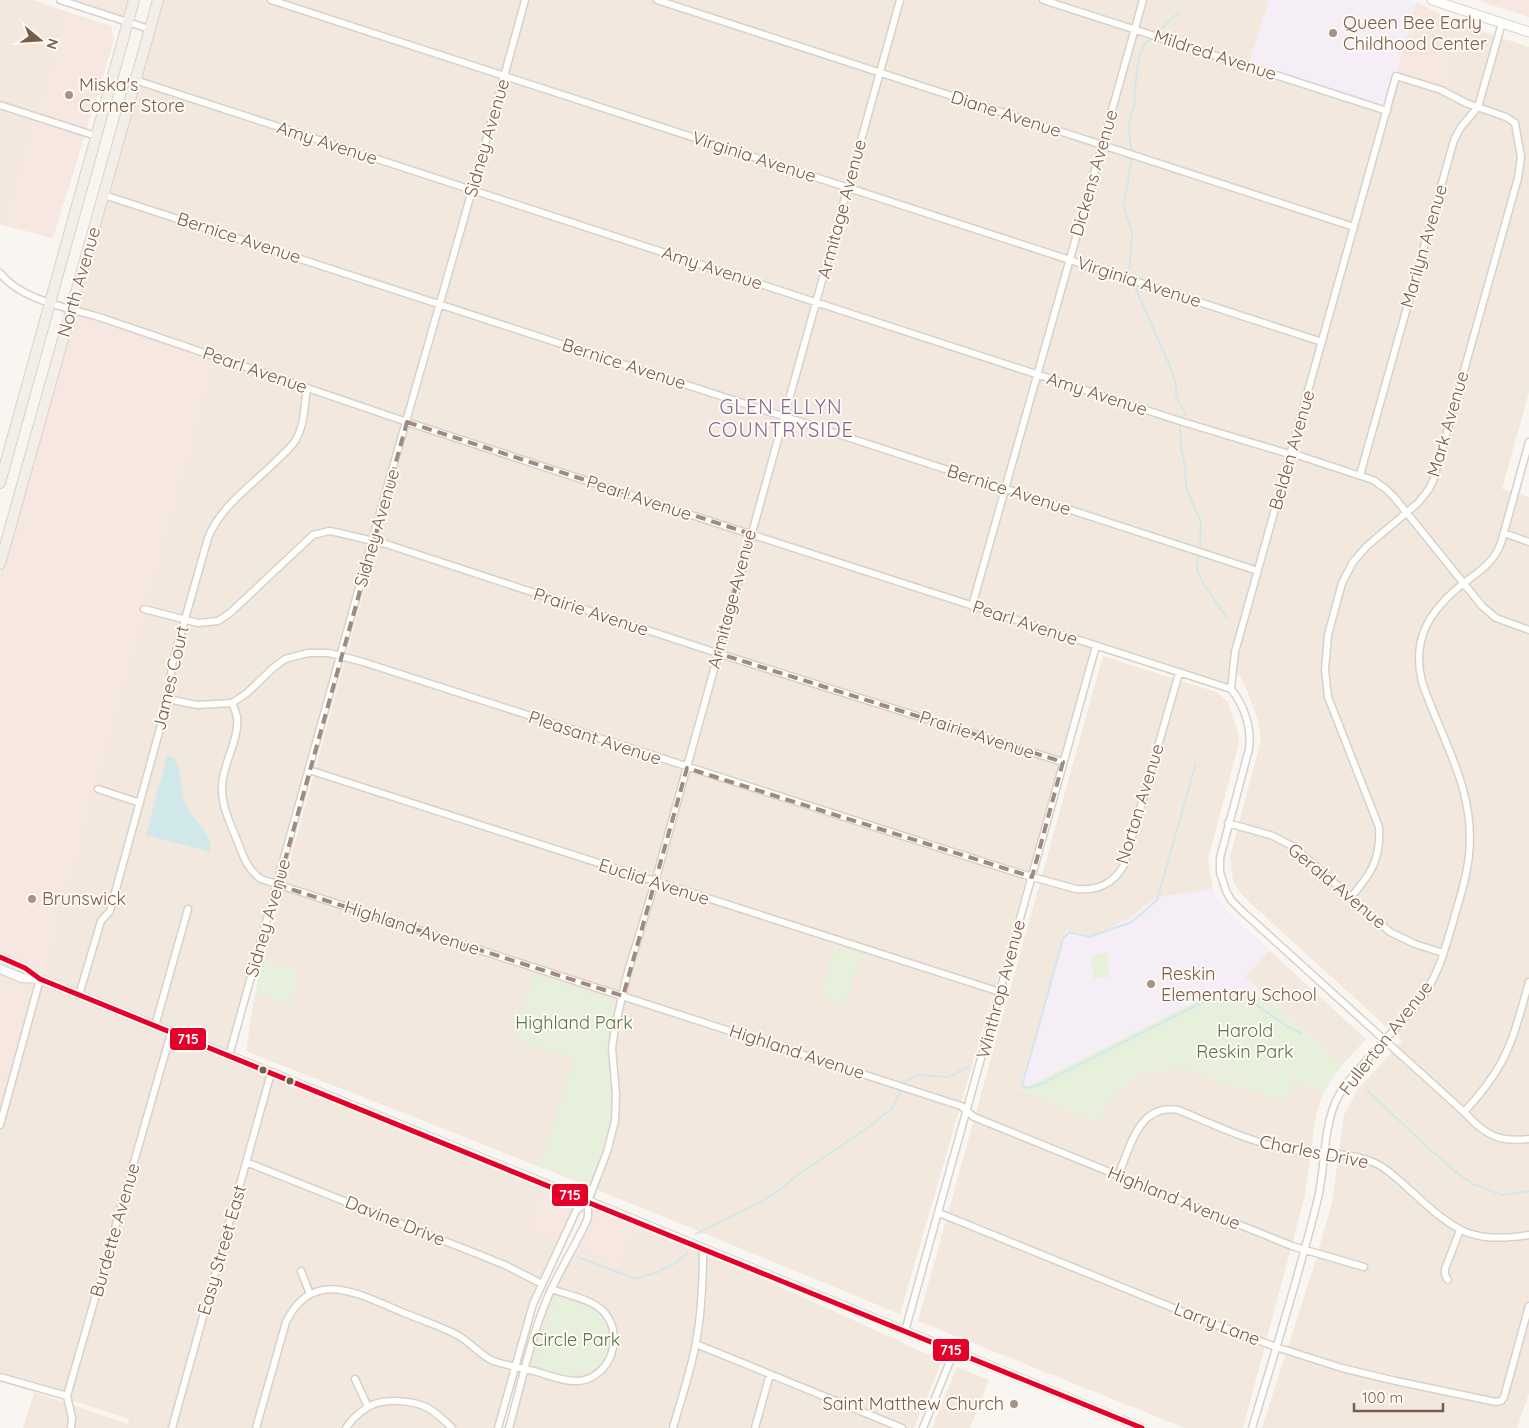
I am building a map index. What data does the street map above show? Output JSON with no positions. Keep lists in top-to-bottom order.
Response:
{
  "streets": {
    "main road": ["North Avenue"],
    "street": [
      "Mildred Avenue",
      "Diane Avenue",
      "Sidney Avenue",
      "Amy Avenue",
      "Virginia Avenue",
      "Dickens Avenue",
      "Armitage Avenue",
      "Bernice Avenue",
      "Marilyn Avenue",
      "Pearl Avenue",
      "Mark Avenue",
      "Belden Avenue",
      "Prairie Avenue",
      "James Court",
      "Pleasant Avenue",
      "Norton Avenue",
      "Euclid Avenue",
      "Gerald Avenue",
      "Highland Avenue",
      "Winthrop Avenue",
      "Fullerton Avenue",
      "Charles Drive",
      "Davine Drive",
      "Burdette Avenue",
      "Easy Street East",
      "Larry Lane"
    ]
  },
  "crossings": [
    ["Mildred Avenue", "Dickens Avenue"],
    ["Mildred Avenue", "Belden Avenue"],
    ["Diane Avenue", "Dickens Avenue"],
    ["Diane Avenue", "Armitage Avenue"],
    ["Diane Avenue", "Belden Avenue"],
    ["Sidney Avenue", "Amy Avenue"],
    ["Sidney Avenue", "Virginia Avenue"],
    ["Sidney Avenue", "Bernice Avenue"],
    ["Sidney Avenue", "Pearl Avenue"],
    ["Sidney Avenue", "Prairie Avenue"],
    ["Sidney Avenue", "Pleasant Avenue"],
    ["Sidney Avenue", "Euclid Avenue"],
    ["Sidney Avenue", "Highland Avenue"],
    ["Amy Avenue", "Dickens Avenue"],
    ["Amy Avenue", "Armitage Avenue"],
    ["Amy Avenue", "Marilyn Avenue"],
    ["Amy Avenue", "North Avenue"],
    ["Amy Avenue", "Mark Avenue"],
    ["Amy Avenue", "Belden Avenue"],
    ["Amy Avenue", "Fullerton Avenue"],
    ["Virginia Avenue", "Dickens Avenue"],
    ["Virginia Avenue", "Armitage Avenue"],
    ["Virginia Avenue", "Belden Avenue"],
    ["Dickens Avenue", "Bernice Avenue"],
    ["Dickens Avenue", "Pearl Avenue"],
    ["Armitage Avenue", "Bernice Avenue"],
    ["Armitage Avenue", "Pearl Avenue"],
    ["Armitage Avenue", "Prairie Avenue"],
    ["Armitage Avenue", "Pleasant Avenue"],
    ["Armitage Avenue", "Euclid Avenue"],
    ["Armitage Avenue", "Highland Avenue"],
    ["Armitage Avenue", "Davine Drive"],
    ["Bernice Avenue", "North Avenue"],
    ["Bernice Avenue", "Belden Avenue"],
    ["Marilyn Avenue", "Mark Avenue"],
    ["Marilyn Avenue", "Belden Avenue"],
    ["North Avenue", "Pearl Avenue"],
    ["Pearl Avenue", "Belden Avenue"],
    ["Pearl Avenue", "James Court"],
    ["Pearl Avenue", "Norton Avenue"],
    ["Pearl Avenue", "Winthrop Avenue"],
    ["Mark Avenue", "Belden Avenue"],
    ["Mark Avenue", "Gerald Avenue"],
    ["Prairie Avenue", "James Court"],
    ["Prairie Avenue", "Winthrop Avenue"],
    ["Pleasant Avenue", "Norton Avenue"],
    ["Pleasant Avenue", "Highland Avenue"],
    ["Pleasant Avenue", "Winthrop Avenue"],
    ["Norton Avenue", "Winthrop Avenue"],
    ["Euclid Avenue", "Winthrop Avenue"],
    ["Gerald Avenue", "Fullerton Avenue"],
    ["Highland Avenue", "Winthrop Avenue"],
    ["Highland Avenue", "Fullerton Avenue"],
    ["Highland Avenue", "Charles Drive"],
    ["Winthrop Avenue", "Larry Lane"],
    ["Fullerton Avenue", "Charles Drive"],
    ["Fullerton Avenue", "Larry Lane"],
    ["Davine Drive", "Easy Street East"]
  ],
  "districts": ["GLEN ELLYN COUNTRYSIDE"],
  "parks": ["Highland Park", "Harold Reskin Park", "Circle Park"],
  "places": [
    "Queen Bee Early Childhood Center",
    "Miska's Corner Store",
    "Brunswick",
    "Reskin Elementary School",
    "Saint Matthew Church"
  ],
  "lines": ["transit line 715"],
  "scale_bar": "100 m",
  "north": "right"
}
